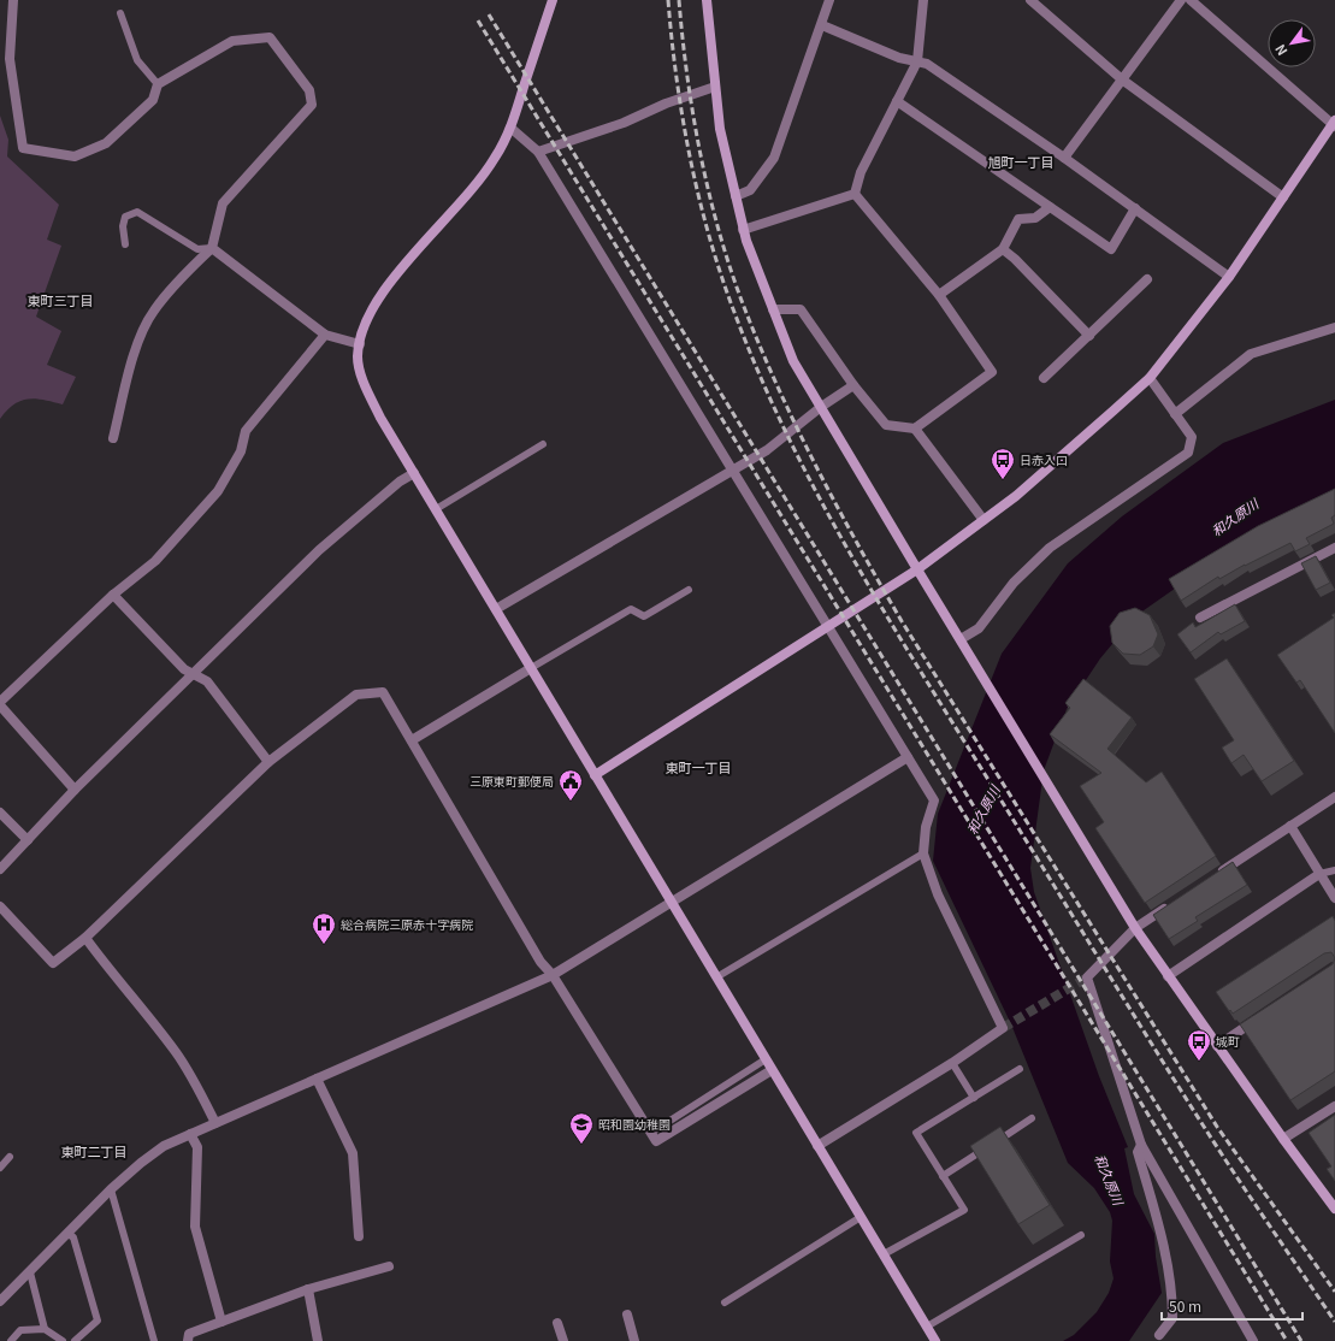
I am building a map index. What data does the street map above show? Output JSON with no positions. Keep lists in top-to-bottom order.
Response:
{
  "districts": [
    "旭町一丁目",
    "東町三丁目",
    "東町一丁目",
    "東町二丁目"
  ],
  "water": ["和久原川"],
  "places": {
    "bus stop": ["日赤入口", "城町"],
    "public building": ["三原東町郵便局"],
    "hospital": ["総合病院三原赤十字病院"],
    "school or university": ["昭和園幼稚園"]
  },
  "scale_bar": "50 m",
  "north": "bottom left"
}
